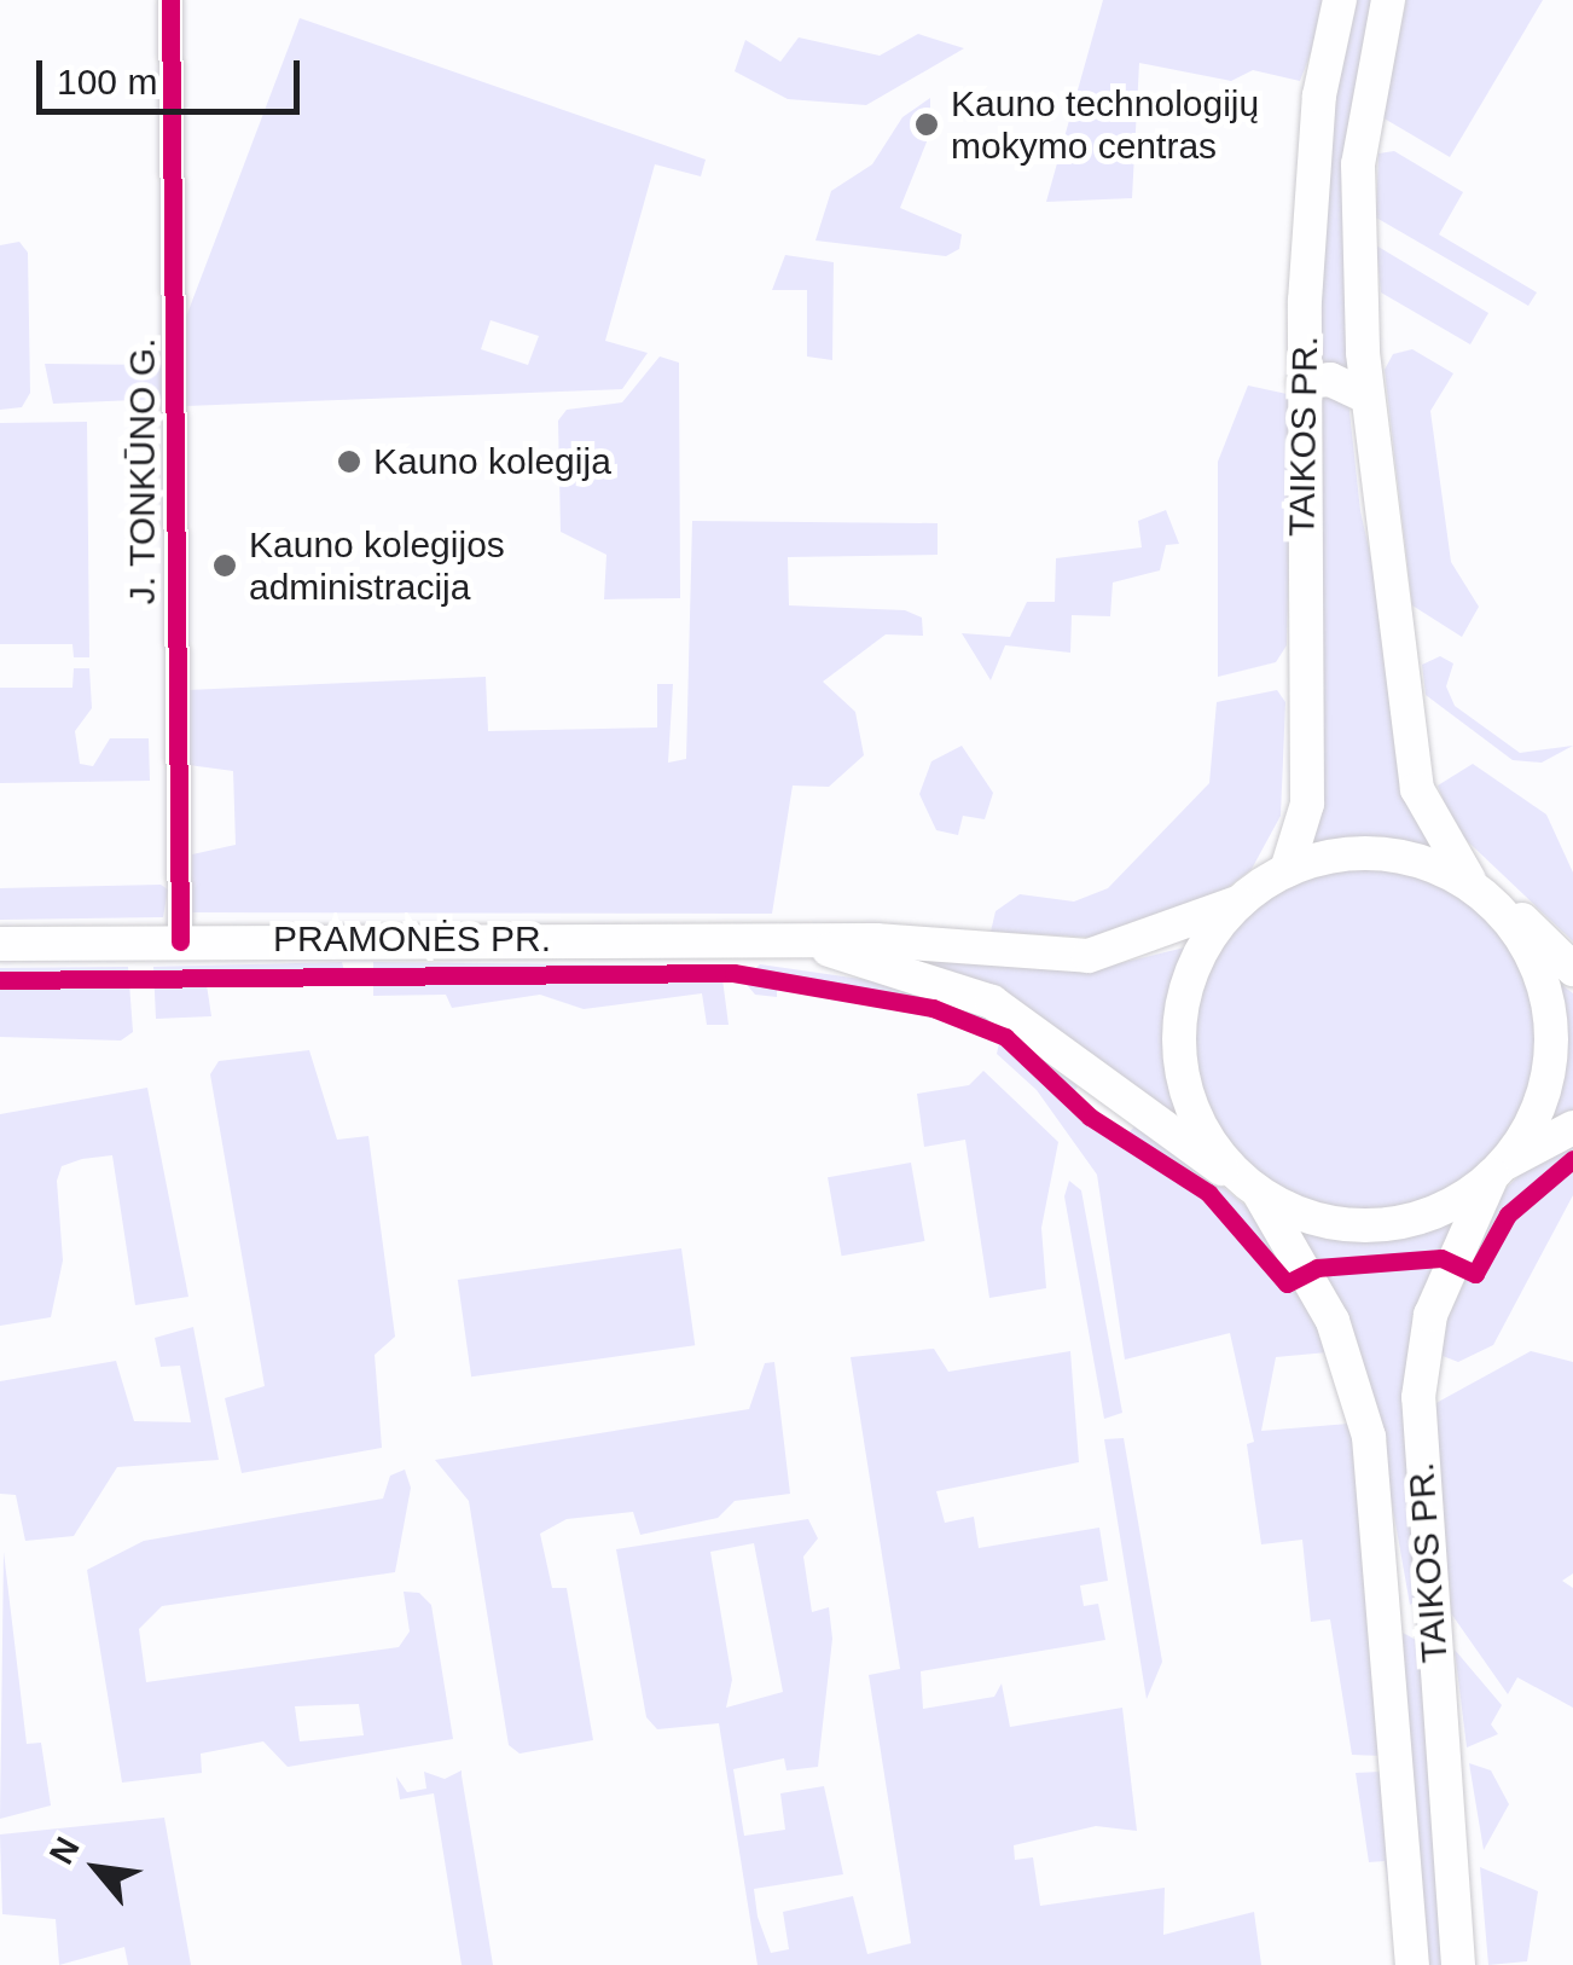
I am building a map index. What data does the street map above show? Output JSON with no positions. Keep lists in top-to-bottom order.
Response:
{
  "streets": {
    "main road": ["TAIKOS PR.", "PRAMONĖS PR."],
    "street": ["J. TONKŪNO G."]
  },
  "crossings": [
    ["TAIKOS PR.", "PRAMONĖS PR."],
    ["J. TONKŪNO G.", "PRAMONĖS PR."]
  ],
  "places": ["Kauno technologijų mokymo centras", "Kauno kolegija", "Kauno kolegijos administracija"],
  "scale_bar": "100 m",
  "north": "top left"
}
